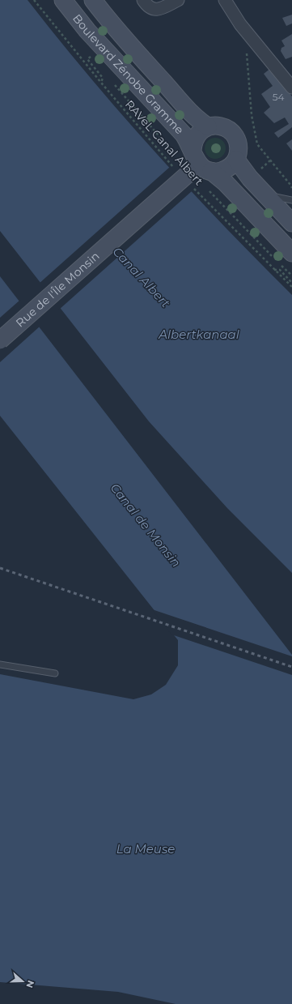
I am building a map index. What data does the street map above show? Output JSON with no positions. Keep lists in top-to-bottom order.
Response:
{
  "streets": {
    "main road": ["Boulevard Zénobe Gramme", "Rue de l'Île Monsin"],
    "path": ["RAVeL Canal Albert"]
  },
  "crossings": [
    ["Boulevard Zénobe Gramme", "RAVeL Canal Albert"],
    ["Boulevard Zénobe Gramme", "Rue de l'Île Monsin"],
    ["RAVeL Canal Albert", "Rue de l'Île Monsin"]
  ],
  "water": [
    "Canal Albert",
    "Albertkanaal",
    "Canal de Monsin",
    "La Meuse"
  ],
  "house_numbers": ["54"],
  "north": "right"
}
